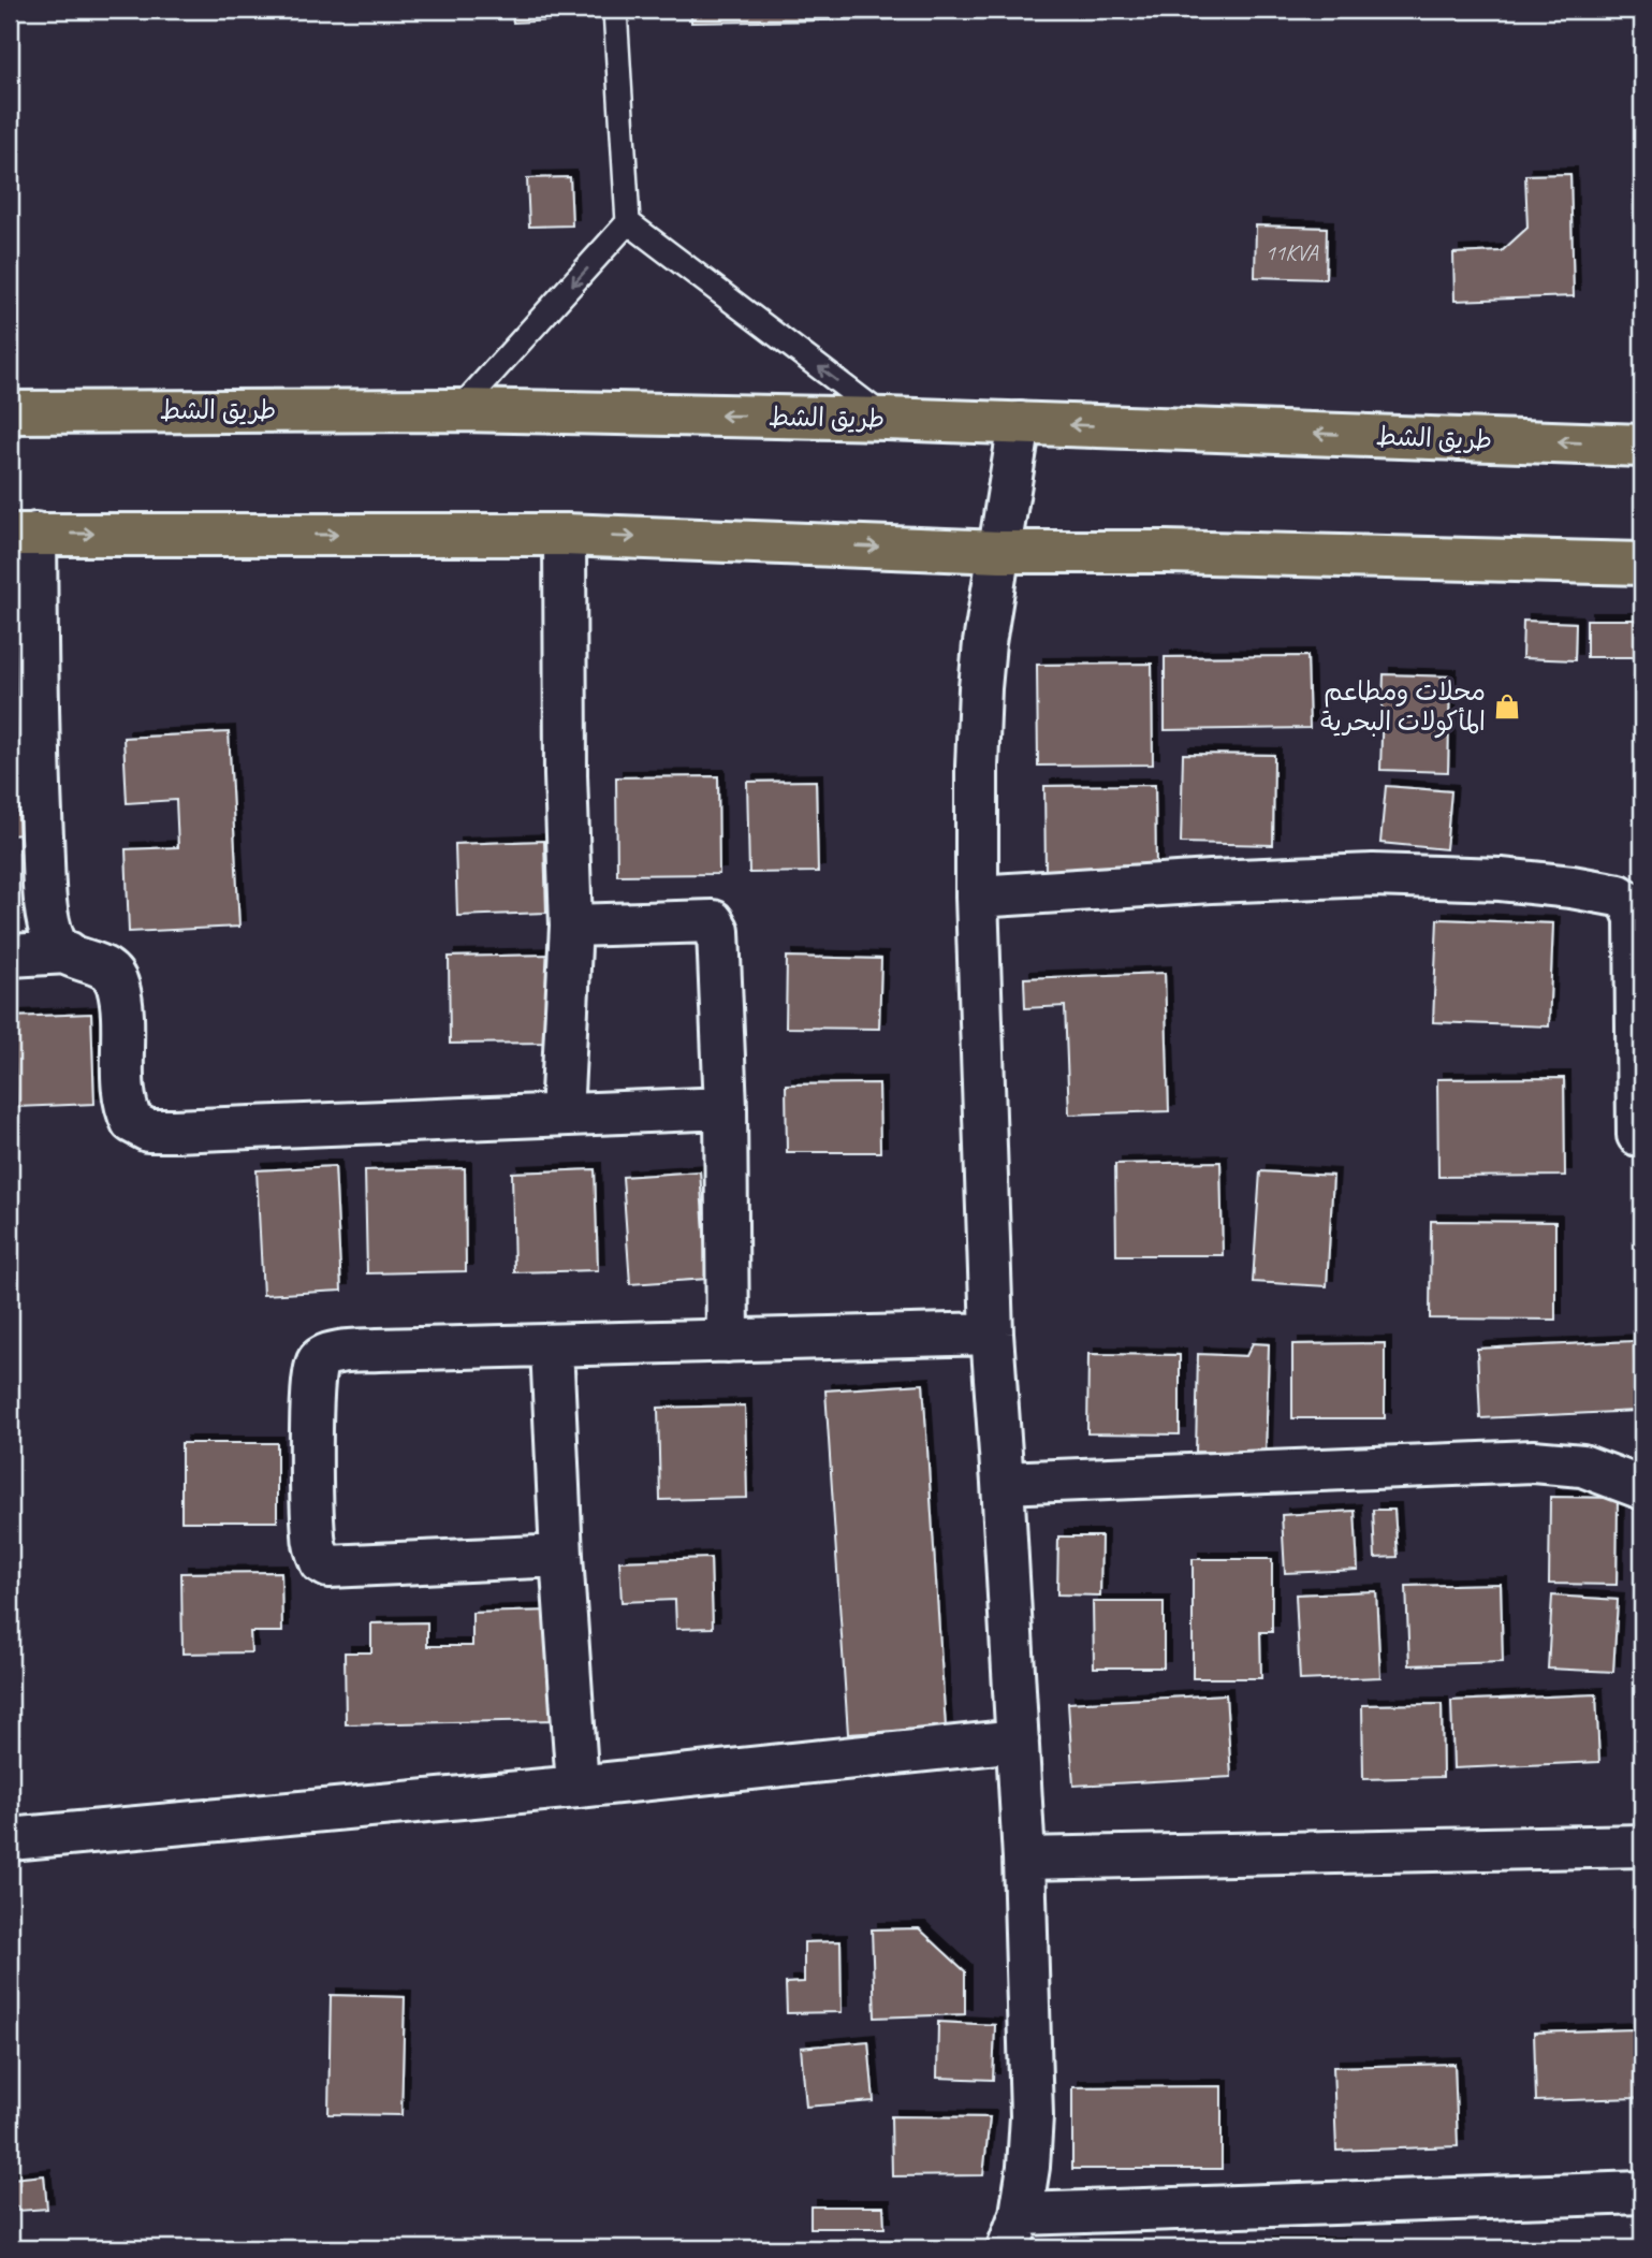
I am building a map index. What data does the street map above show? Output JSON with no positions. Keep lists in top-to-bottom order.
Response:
{
  "streets": {
    "highway": ["طريق الشط"]
  },
  "places": {
    "shop": ["محلات ومطاعم المأكولات البحرية"]
  },
  "house_numbers": ["11KVA"]
}
